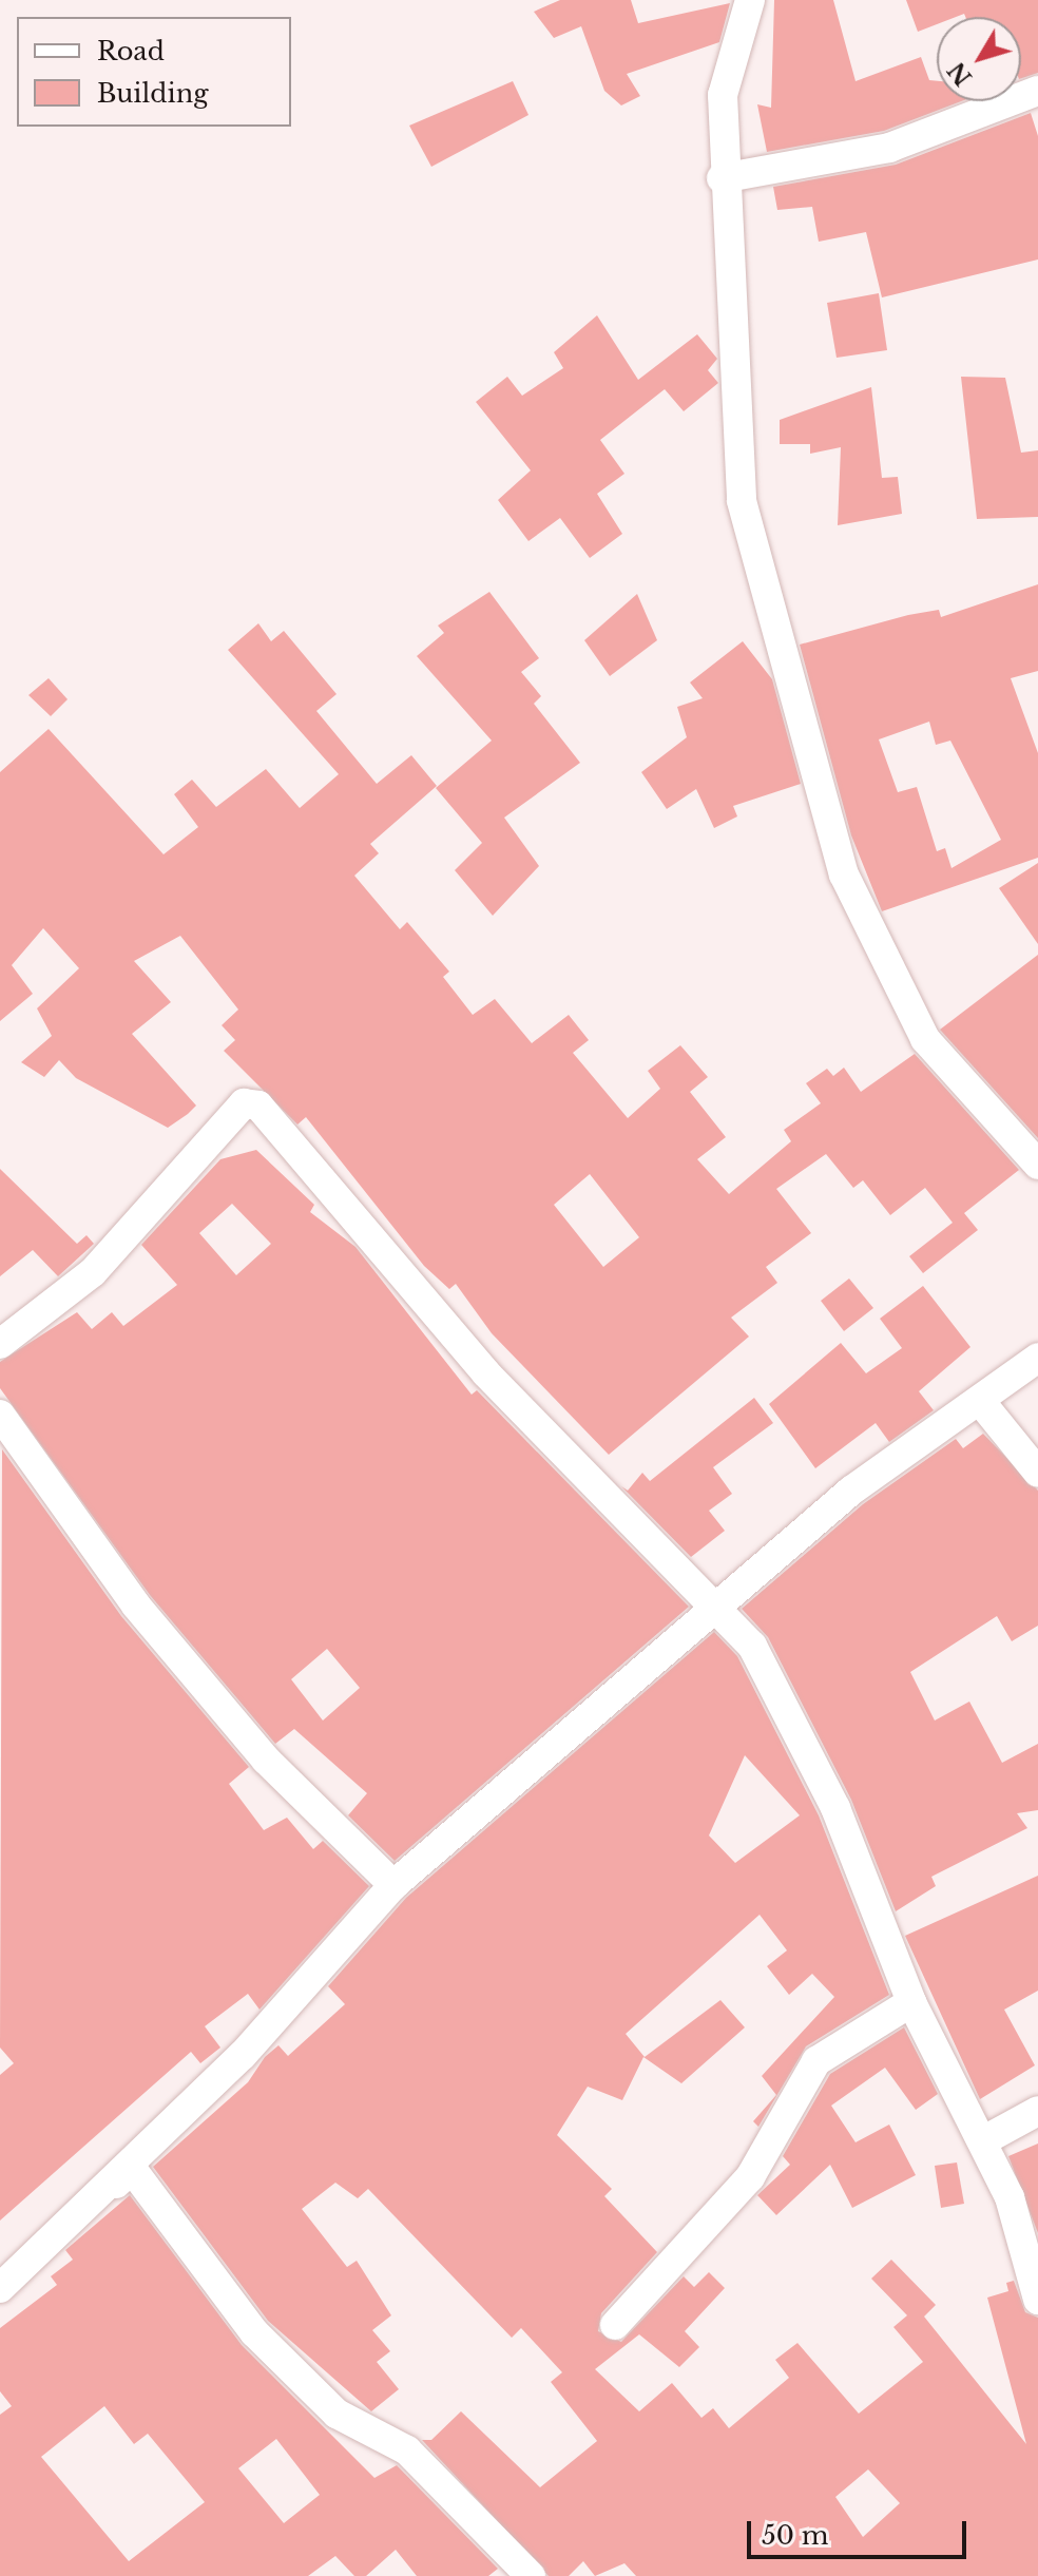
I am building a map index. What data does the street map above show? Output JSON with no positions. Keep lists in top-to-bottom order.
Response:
{
  "legend": ["Road", "Building"],
  "scale_bar": "50 m",
  "north": "bottom left"
}
